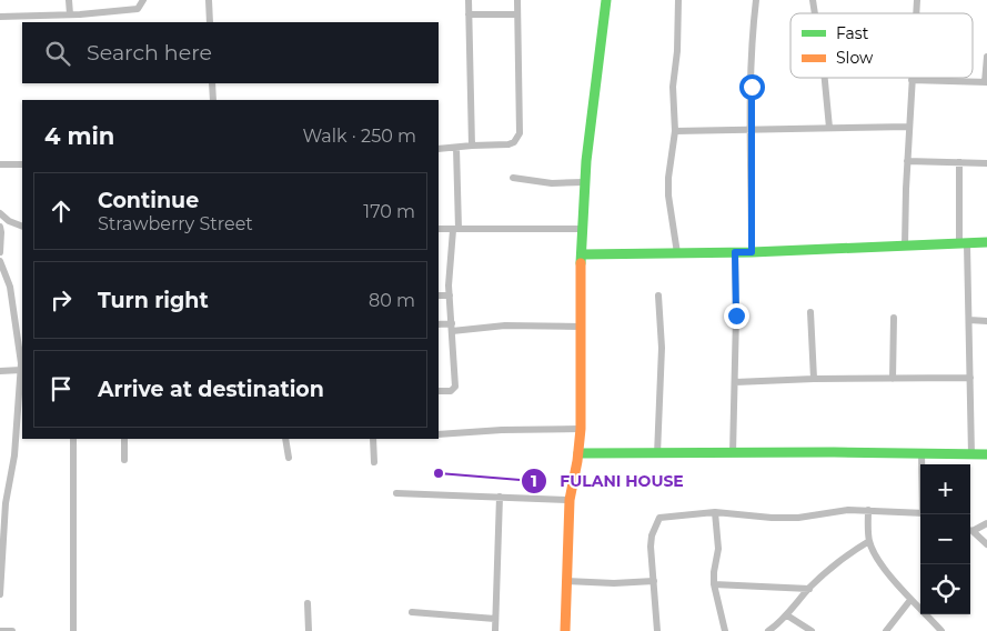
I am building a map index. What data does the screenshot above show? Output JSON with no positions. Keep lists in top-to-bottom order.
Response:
{
  "places": ["FULANI HOUSE"],
  "legend": ["Fast", "Slow"],
  "page": {
    "search": "Search here",
    "heading": ["4 min", "Walk · 250 m"],
    "list": [
      ["Continue", "Strawberry Street", "170 m"],
      ["Turn right", "80 m"],
      "Arrive at destination"
    ],
    "map_buttons": ["+", "−"]
  }
}
